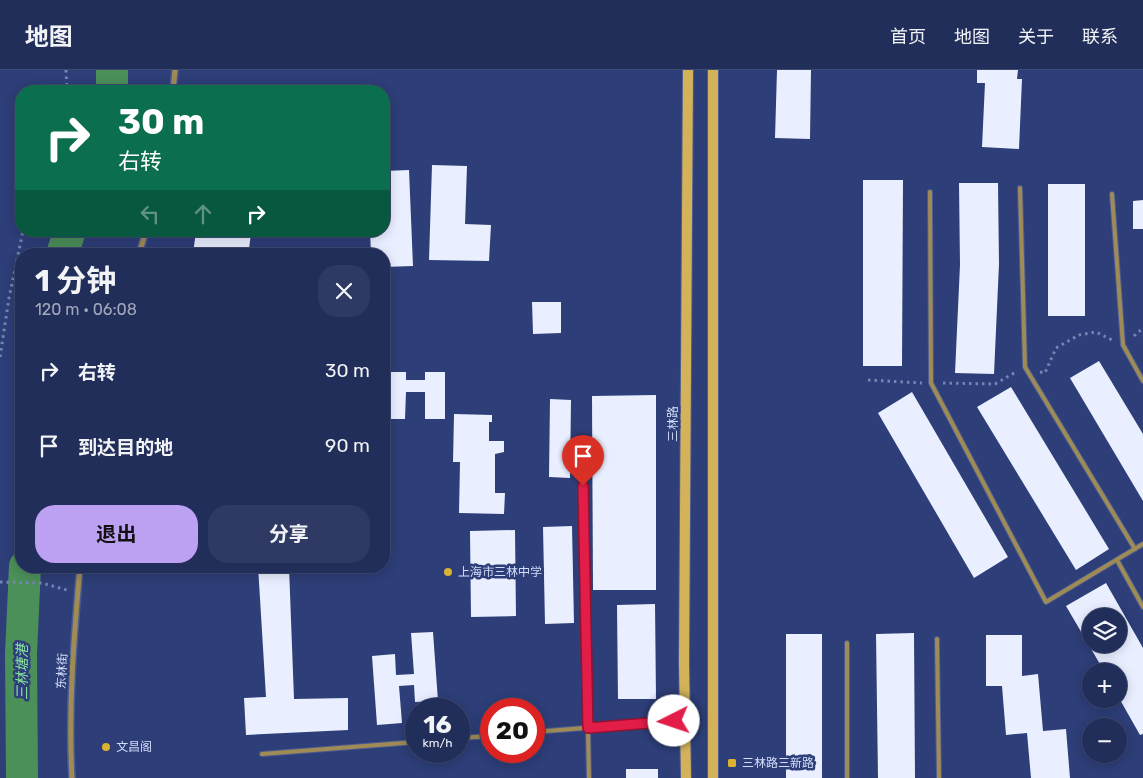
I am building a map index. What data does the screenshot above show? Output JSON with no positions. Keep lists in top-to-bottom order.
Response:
{
  "streets": {
    "main road": ["三林路"],
    "street": ["东林街"]
  },
  "water": ["三林塘港"],
  "places": {
    "other": ["上海市三林中学", "文昌阁"],
    "transit": ["三林路三新路"]
  },
  "page": {
    "header": "地图",
    "nav": [
      "首页",
      "地图",
      "关于",
      "联系"
    ],
    "turn": ["30 m", "右转"],
    "heading": ["1 分钟", "120 m · 06:08"],
    "list": [
      {
        "name": "右转",
        "value": "30 m"
      },
      {
        "name": "到达目的地",
        "value": "90 m"
      }
    ],
    "buttons": ["退出", "分享"],
    "map_buttons": ["+", "−"],
    "speed": "16 km/h",
    "limit": "20"
  }
}
